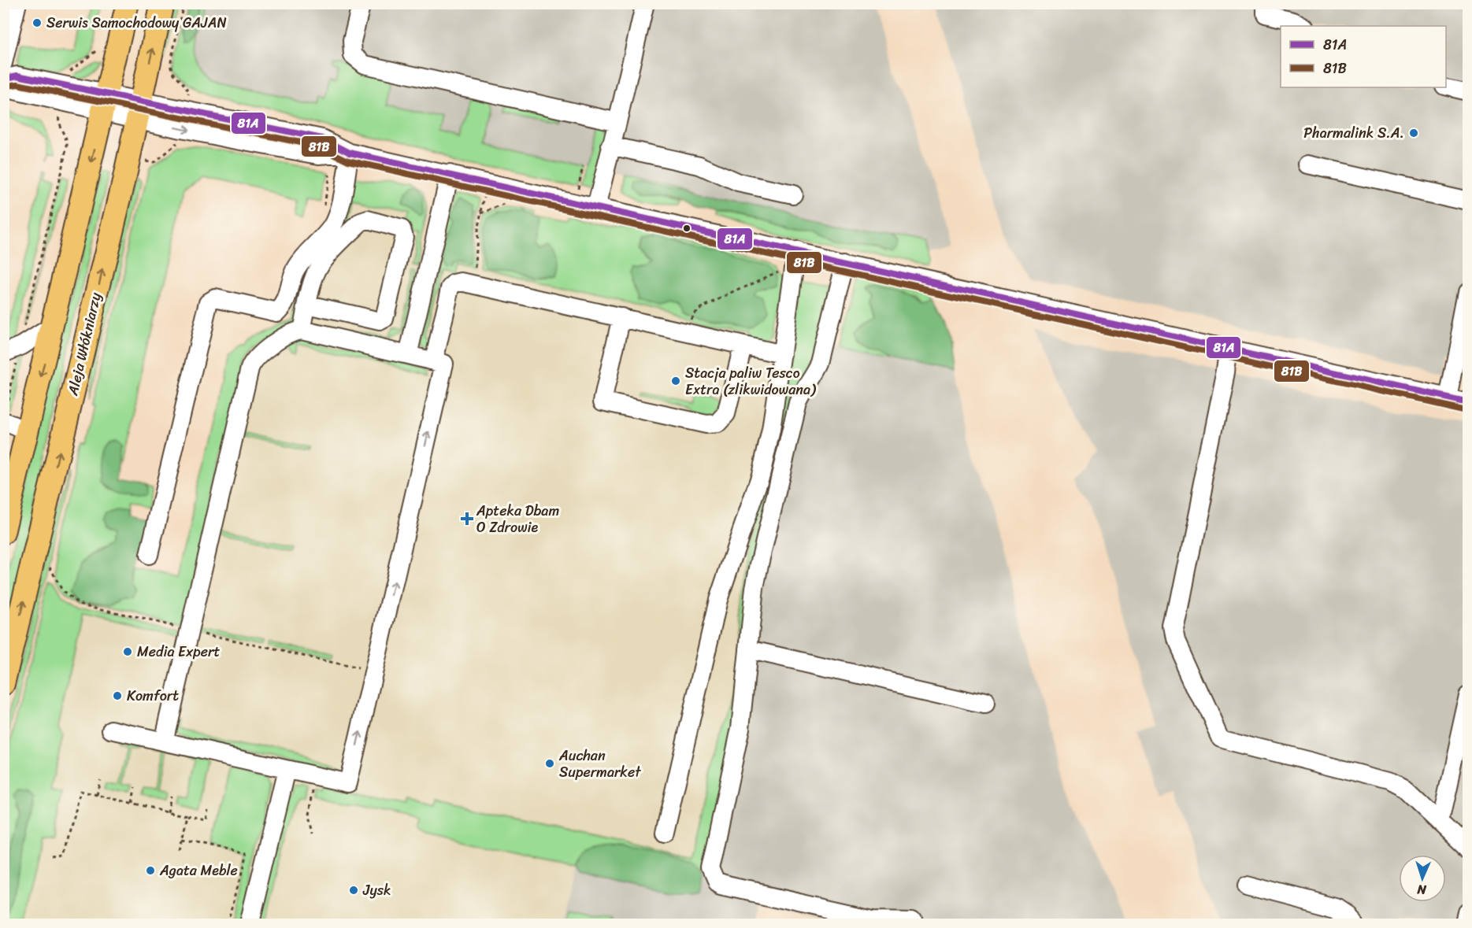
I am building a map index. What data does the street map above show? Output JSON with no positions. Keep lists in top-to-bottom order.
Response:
{
  "streets": {
    "main road": ["Aleja Włókniarzy"]
  },
  "places": {
    "other": [
      "Serwis Samochodowy GAJAN",
      "Pharmalink S.A.",
      "Stacja paliw Tesco Extra (zlikwidowana)",
      "Media Expert",
      "Komfort",
      "Auchan Supermarket",
      "Agata Meble",
      "Jysk"
    ],
    "health": ["Apteka Dbam O Zdrowie"]
  },
  "lines": ["transit line 81A", "transit line 81B"],
  "legend": ["81A", "81B"],
  "north": "bottom"
}
